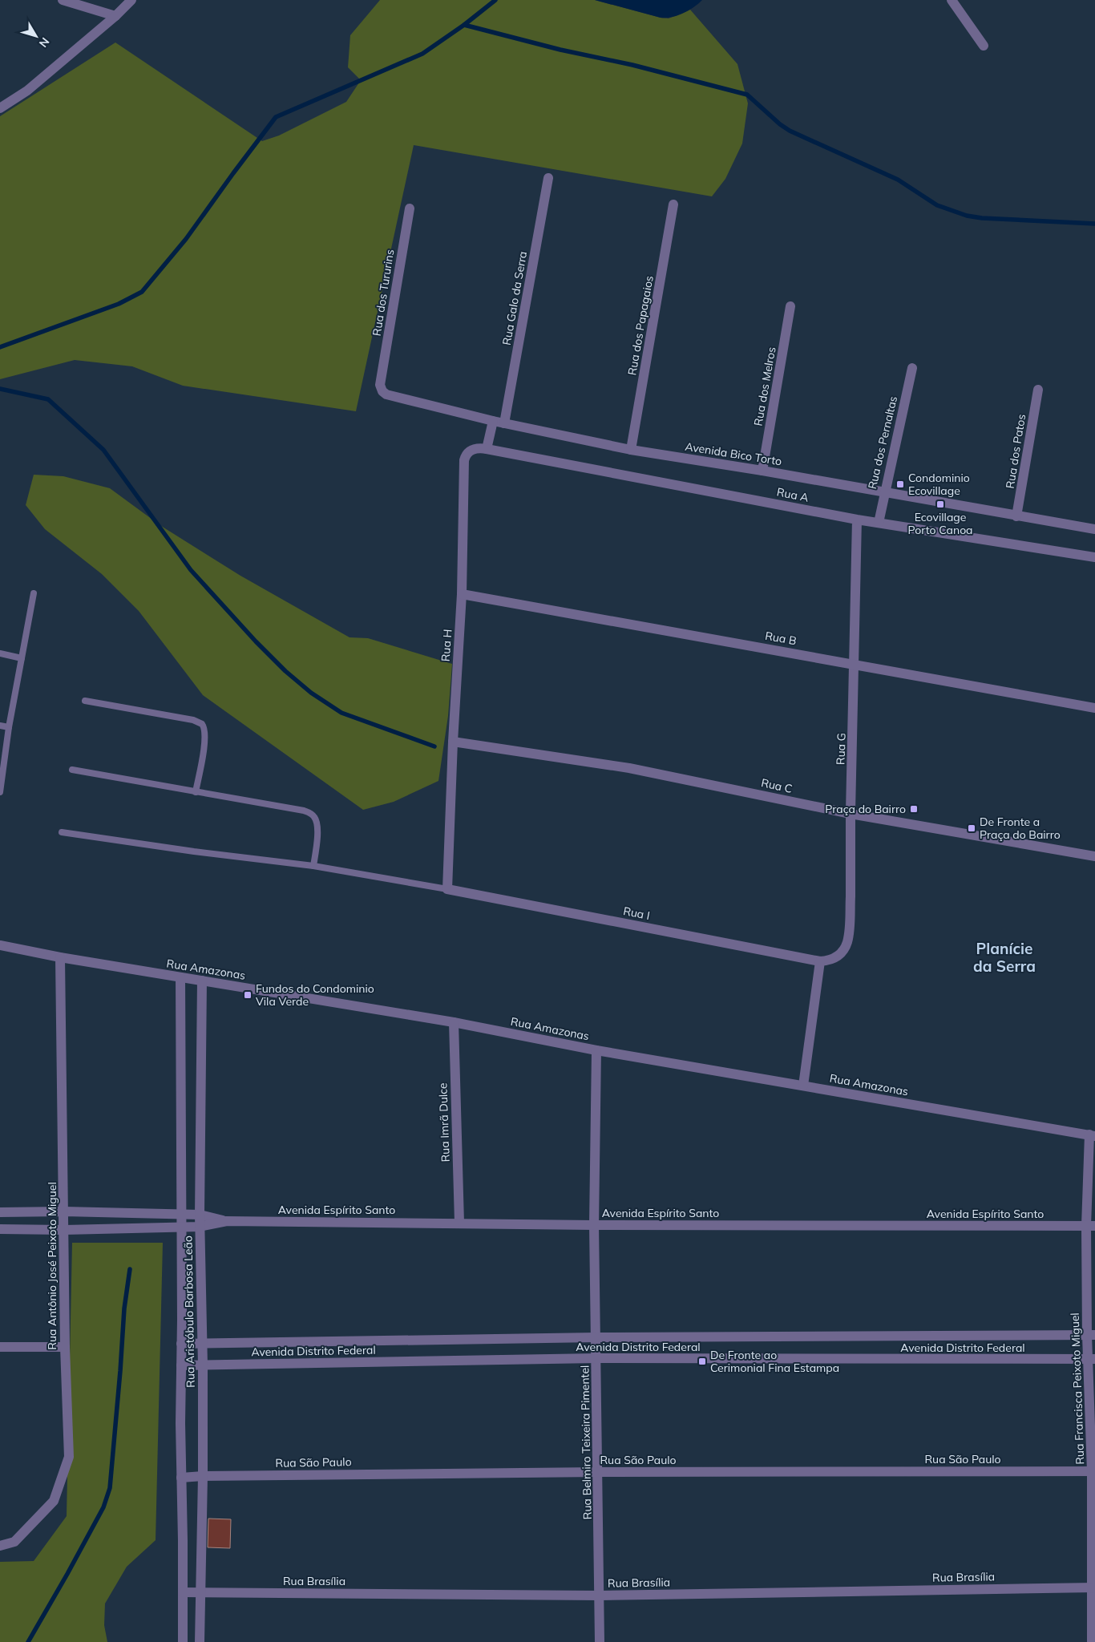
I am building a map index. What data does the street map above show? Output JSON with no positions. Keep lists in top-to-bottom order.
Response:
{
  "streets": {
    "street": [
      "Rua dos Tururins",
      "Rua Galo da Serra",
      "Rua dos Papagaios",
      "Rua dos Melros",
      "Rua dos Pernaltas",
      "Rua dos Patos",
      "Avenida Bico Torto",
      "Rua A",
      "Rua B",
      "Rua H",
      "Rua G",
      "Rua C",
      "Rua I",
      "Rua Amazonas",
      "Rua Imrã Dulce",
      "Avenida Espírito Santo",
      "Rua Antônio José Peixoto Miguel",
      "Rua Aristóbulo Barbosa Leão",
      "Avenida Distrito Federal",
      "Rua Francisca Peixoto Miguel",
      "Rua Belmiro Teixeira Pimentel",
      "Rua São Paulo",
      "Rua Brasília"
    ]
  },
  "crossings": [
    ["Rua dos Tururins", "Avenida Bico Torto"],
    ["Rua Galo da Serra", "Avenida Bico Torto"],
    ["Rua dos Papagaios", "Avenida Bico Torto"],
    ["Rua dos Melros", "Avenida Bico Torto"],
    ["Rua dos Pernaltas", "Avenida Bico Torto"],
    ["Rua dos Pernaltas", "Rua A"],
    ["Rua dos Patos", "Avenida Bico Torto"],
    ["Rua A", "Rua H"],
    ["Rua A", "Rua G"],
    ["Rua B", "Rua H"],
    ["Rua B", "Rua G"],
    ["Rua H", "Rua C"],
    ["Rua H", "Rua I"],
    ["Rua G", "Rua C"],
    ["Rua G", "Rua I"],
    ["Rua Amazonas", "Rua Imrã Dulce"],
    ["Rua Amazonas", "Rua Antônio José Peixoto Miguel"],
    ["Rua Amazonas", "Rua Aristóbulo Barbosa Leão"],
    ["Rua Amazonas", "Rua Francisca Peixoto Miguel"],
    ["Rua Amazonas", "Rua Belmiro Teixeira Pimentel"],
    ["Rua Imrã Dulce", "Avenida Espírito Santo"],
    ["Avenida Espírito Santo", "Rua Antônio José Peixoto Miguel"],
    ["Avenida Espírito Santo", "Rua Aristóbulo Barbosa Leão"],
    ["Avenida Espírito Santo", "Rua Francisca Peixoto Miguel"],
    ["Avenida Espírito Santo", "Rua Belmiro Teixeira Pimentel"],
    ["Rua Aristóbulo Barbosa Leão", "Avenida Distrito Federal"],
    ["Rua Aristóbulo Barbosa Leão", "Rua São Paulo"],
    ["Rua Aristóbulo Barbosa Leão", "Rua Brasília"],
    ["Avenida Distrito Federal", "Rua Francisca Peixoto Miguel"],
    ["Avenida Distrito Federal", "Rua Belmiro Teixeira Pimentel"],
    ["Rua Francisca Peixoto Miguel", "Rua São Paulo"],
    ["Rua Francisca Peixoto Miguel", "Rua Brasília"],
    ["Rua Belmiro Teixeira Pimentel", "Rua São Paulo"],
    ["Rua Belmiro Teixeira Pimentel", "Rua Brasília"]
  ],
  "districts": ["Planície da Serra"],
  "places": {
    "transit": [
      "Condominio Ecovillage",
      "Ecovillage Porto Canoa",
      "Praça do Bairro",
      "De Fronte a Praça do Bairro",
      "Fundos do Condominio Vila Verde",
      "De Fronte ao Cerimonial Fina Estampa"
    ]
  },
  "north": "bottom right"
}
